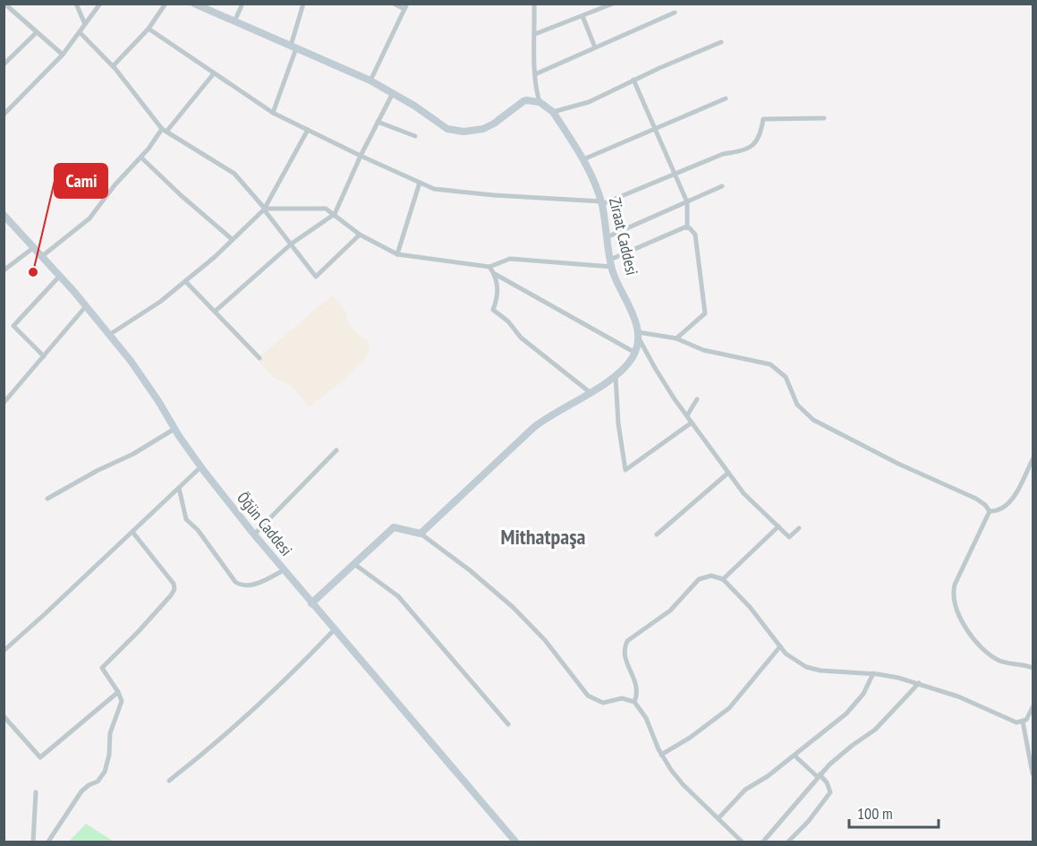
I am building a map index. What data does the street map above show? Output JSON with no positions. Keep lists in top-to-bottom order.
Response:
{
  "streets": {
    "street": ["Ziraat Caddesi", "Öğün Caddesi"]
  },
  "districts": ["Mithatpaşa"],
  "places": ["Cami"],
  "scale_bar": "100 m"
}
